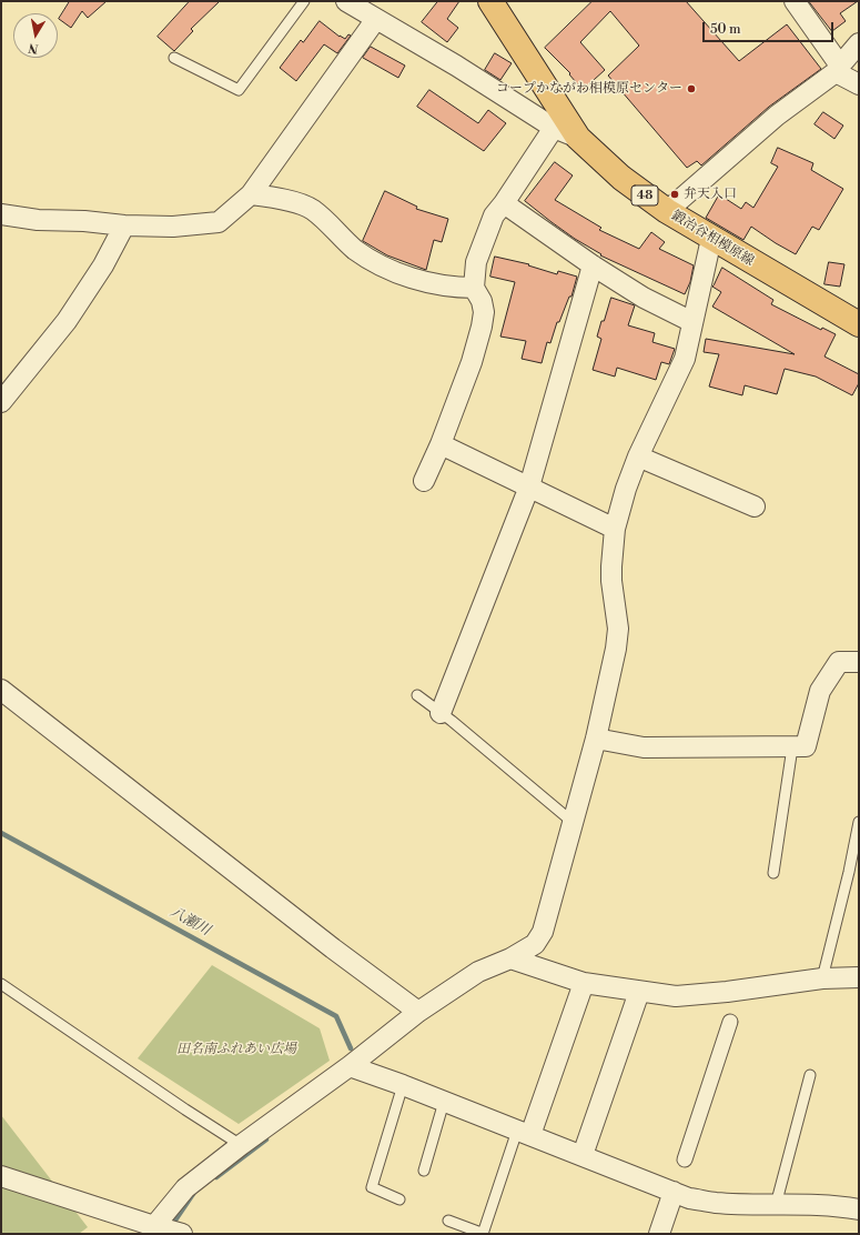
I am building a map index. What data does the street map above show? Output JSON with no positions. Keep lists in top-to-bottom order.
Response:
{
  "streets": {
    "main road": ["48", "鍛冶谷相模原線"]
  },
  "water": ["八瀬川"],
  "parks": ["田名南ふれあい広場"],
  "places": ["コープかながわ相模原センター", "弁天入口"],
  "scale_bar": "50 m",
  "north": "bottom"
}
